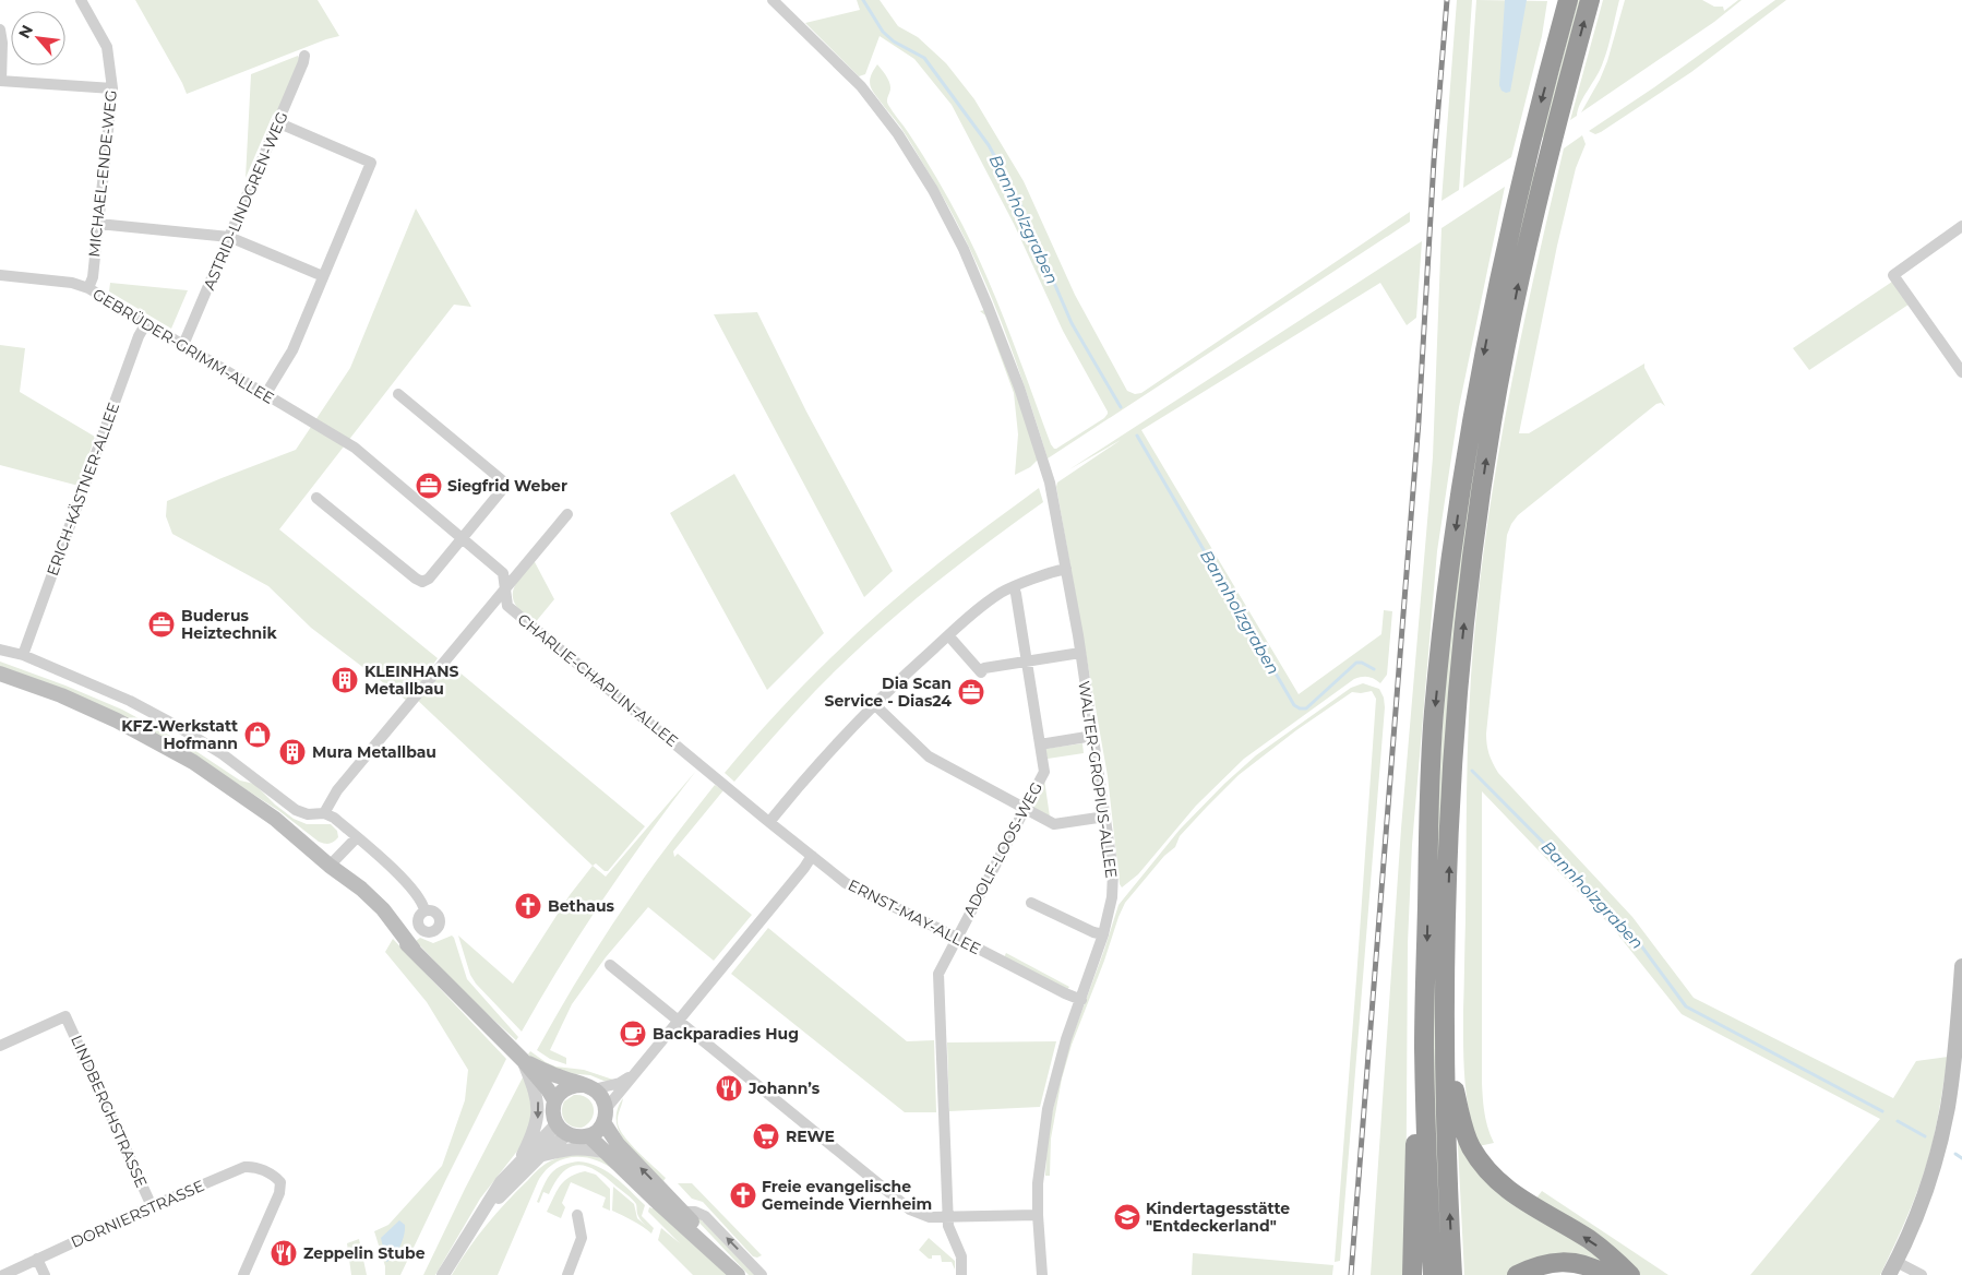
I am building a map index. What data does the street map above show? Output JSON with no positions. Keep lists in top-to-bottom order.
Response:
{
  "streets": {
    "street": [
      "MICHAEL-ENDE-WEG",
      "ASTRID-LINDGREN-WEG",
      "GEBRÜDER-GRIMM-ALLEE",
      "ERICH-KÄSTNER-ALLEE",
      "CHARLIE-CHAPLIN-ALLEE",
      "WALTER-GROPIUS-ALLEE",
      "ADOLF-LOOS-WEG",
      "ERNST-MAY-ALLEE",
      "LINDBERGHSTRASSE",
      "DORNIERSTRASSE"
    ]
  },
  "crossings": [
    ["MICHAEL-ENDE-WEG", "GEBRÜDER-GRIMM-ALLEE"],
    ["ASTRID-LINDGREN-WEG", "GEBRÜDER-GRIMM-ALLEE"],
    ["GEBRÜDER-GRIMM-ALLEE", "ERICH-KÄSTNER-ALLEE"],
    ["GEBRÜDER-GRIMM-ALLEE", "CHARLIE-CHAPLIN-ALLEE"],
    ["CHARLIE-CHAPLIN-ALLEE", "ERNST-MAY-ALLEE"],
    ["WALTER-GROPIUS-ALLEE", "ERNST-MAY-ALLEE"],
    ["ADOLF-LOOS-WEG", "ERNST-MAY-ALLEE"],
    ["LINDBERGHSTRASSE", "DORNIERSTRASSE"]
  ],
  "water": ["Bannholzgraben"],
  "places": {
    "office": ["Siegfrid Weber", "Buderus Heiztechnik", "Dia Scan Service - Dias24"],
    "building": ["KLEINHANS Metallbau", "Mura Metallbau"],
    "shop": ["KFZ-Werkstatt Hofmann"],
    "church": ["Bethaus", "Freie evangelische Gemeinde Viernheim"],
    "cafe": ["Backparadies Hug"],
    "restaurant": ["Johann’s", "Zeppelin Stube"],
    "supermarket": ["REWE"],
    "school or university": ["Kindertagesstätte \"Entdeckerland\""]
  },
  "north": "top left"
}
